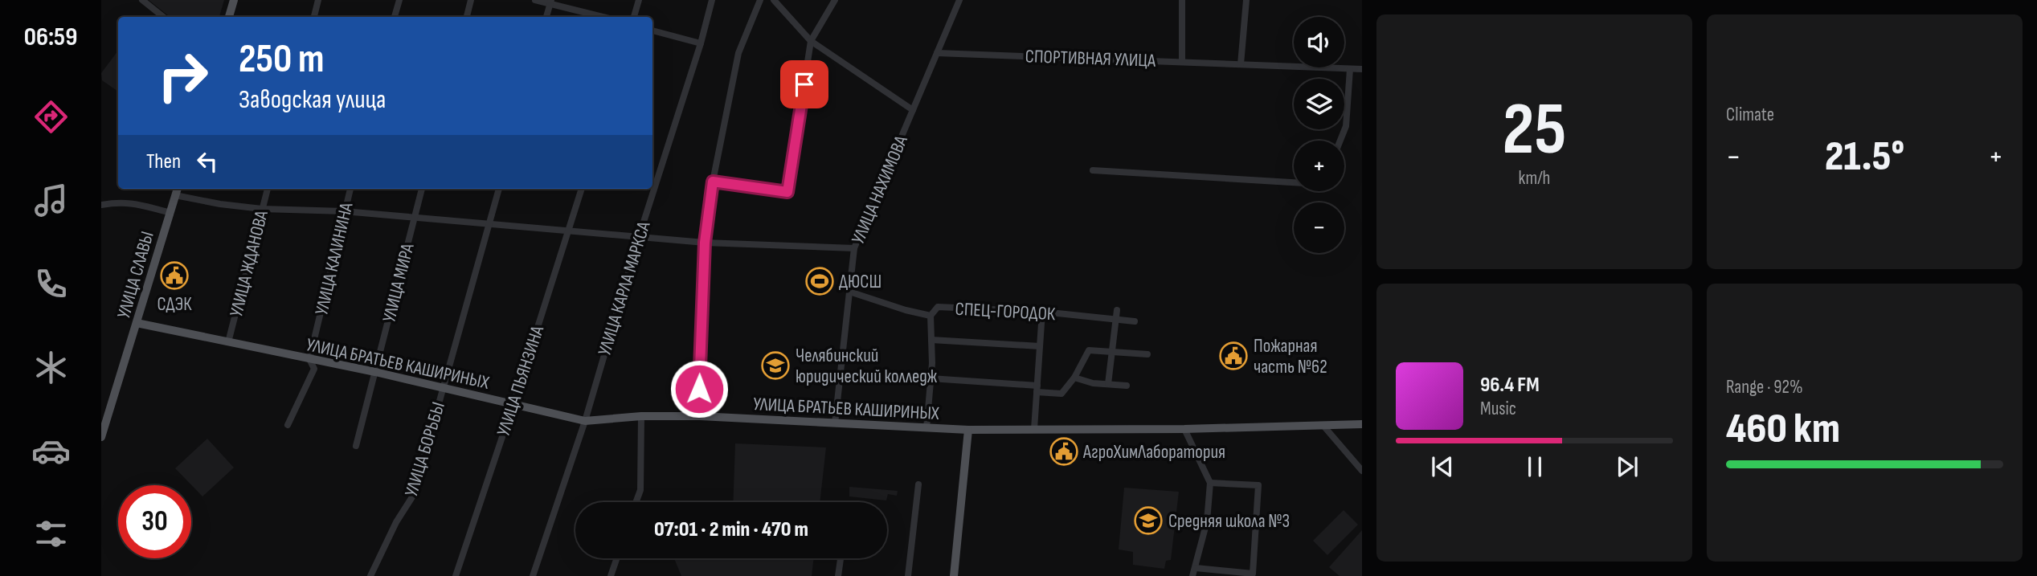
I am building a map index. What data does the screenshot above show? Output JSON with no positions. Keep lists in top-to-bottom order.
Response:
{
  "streets": {
    "main road": ["УЛИЦА СЛАВЫ", "УЛИЦА БРАТЬЕВ КАШИРИНЫХ"],
    "street": [
      "СПОРТИВНАЯ УЛИЦА",
      "УЛИЦА НАХИМОВА",
      "УЛИЦА КАЛИНИНА",
      "УЛИЦА ЖДАНОВА",
      "УЛИЦА МИРА",
      "УЛИЦА КАРЛА МАРКСА",
      "СПЕЦ-ГОРОДОК",
      "УЛИЦА ПЬЯНЗИНА",
      "УЛИЦА БОРЬБЫ"
    ]
  },
  "crossings": [
    ["СПОРТИВНАЯ УЛИЦА", "УЛИЦА НАХИМОВА"],
    ["УЛИЦА НАХИМОВА", "СПЕЦ-ГОРОДОК"],
    ["УЛИЦА НАХИМОВА", "УЛИЦА БРАТЬЕВ КАШИРИНЫХ"],
    ["УЛИЦА КАЛИНИНА", "УЛИЦА БРАТЬЕВ КАШИРИНЫХ"],
    ["УЛИЦА ЖДАНОВА", "УЛИЦА БРАТЬЕВ КАШИРИНЫХ"],
    ["УЛИЦА СЛАВЫ", "УЛИЦА БРАТЬЕВ КАШИРИНЫХ"],
    ["УЛИЦА МИРА", "УЛИЦА БРАТЬЕВ КАШИРИНЫХ"],
    ["УЛИЦА КАРЛА МАРКСА", "УЛИЦА БРАТЬЕВ КАШИРИНЫХ"],
    ["УЛИЦА БРАТЬЕВ КАШИРИНЫХ", "УЛИЦА ПЬЯНЗИНА"],
    ["УЛИЦА БРАТЬЕВ КАШИРИНЫХ", "УЛИЦА БОРЬБЫ"]
  ],
  "places": {
    "public building": ["СДЭК", "Пожарная часть №62", "АгроХимЛаборатория"],
    "sports": ["ДЮСШ"],
    "school or university": ["Челябинский юридический колледж", "Средняя школа №3"]
  },
  "page": {
    "tabs": "06:59",
    "tile": [
      ["25", "km/h"],
      "Climate",
      ["Range · 92%", "460 km"]
    ],
    "map_buttons": ["+", "−"],
    "turn": ["250 m", "Заводская улица"],
    "heat": ["−", "21.5°", "+"],
    "then": "Then",
    "song": ["96.4 FM", "Music"],
    "limit": "30",
    "trip": "07:01 · 2 min · 470 m"
  }
}
